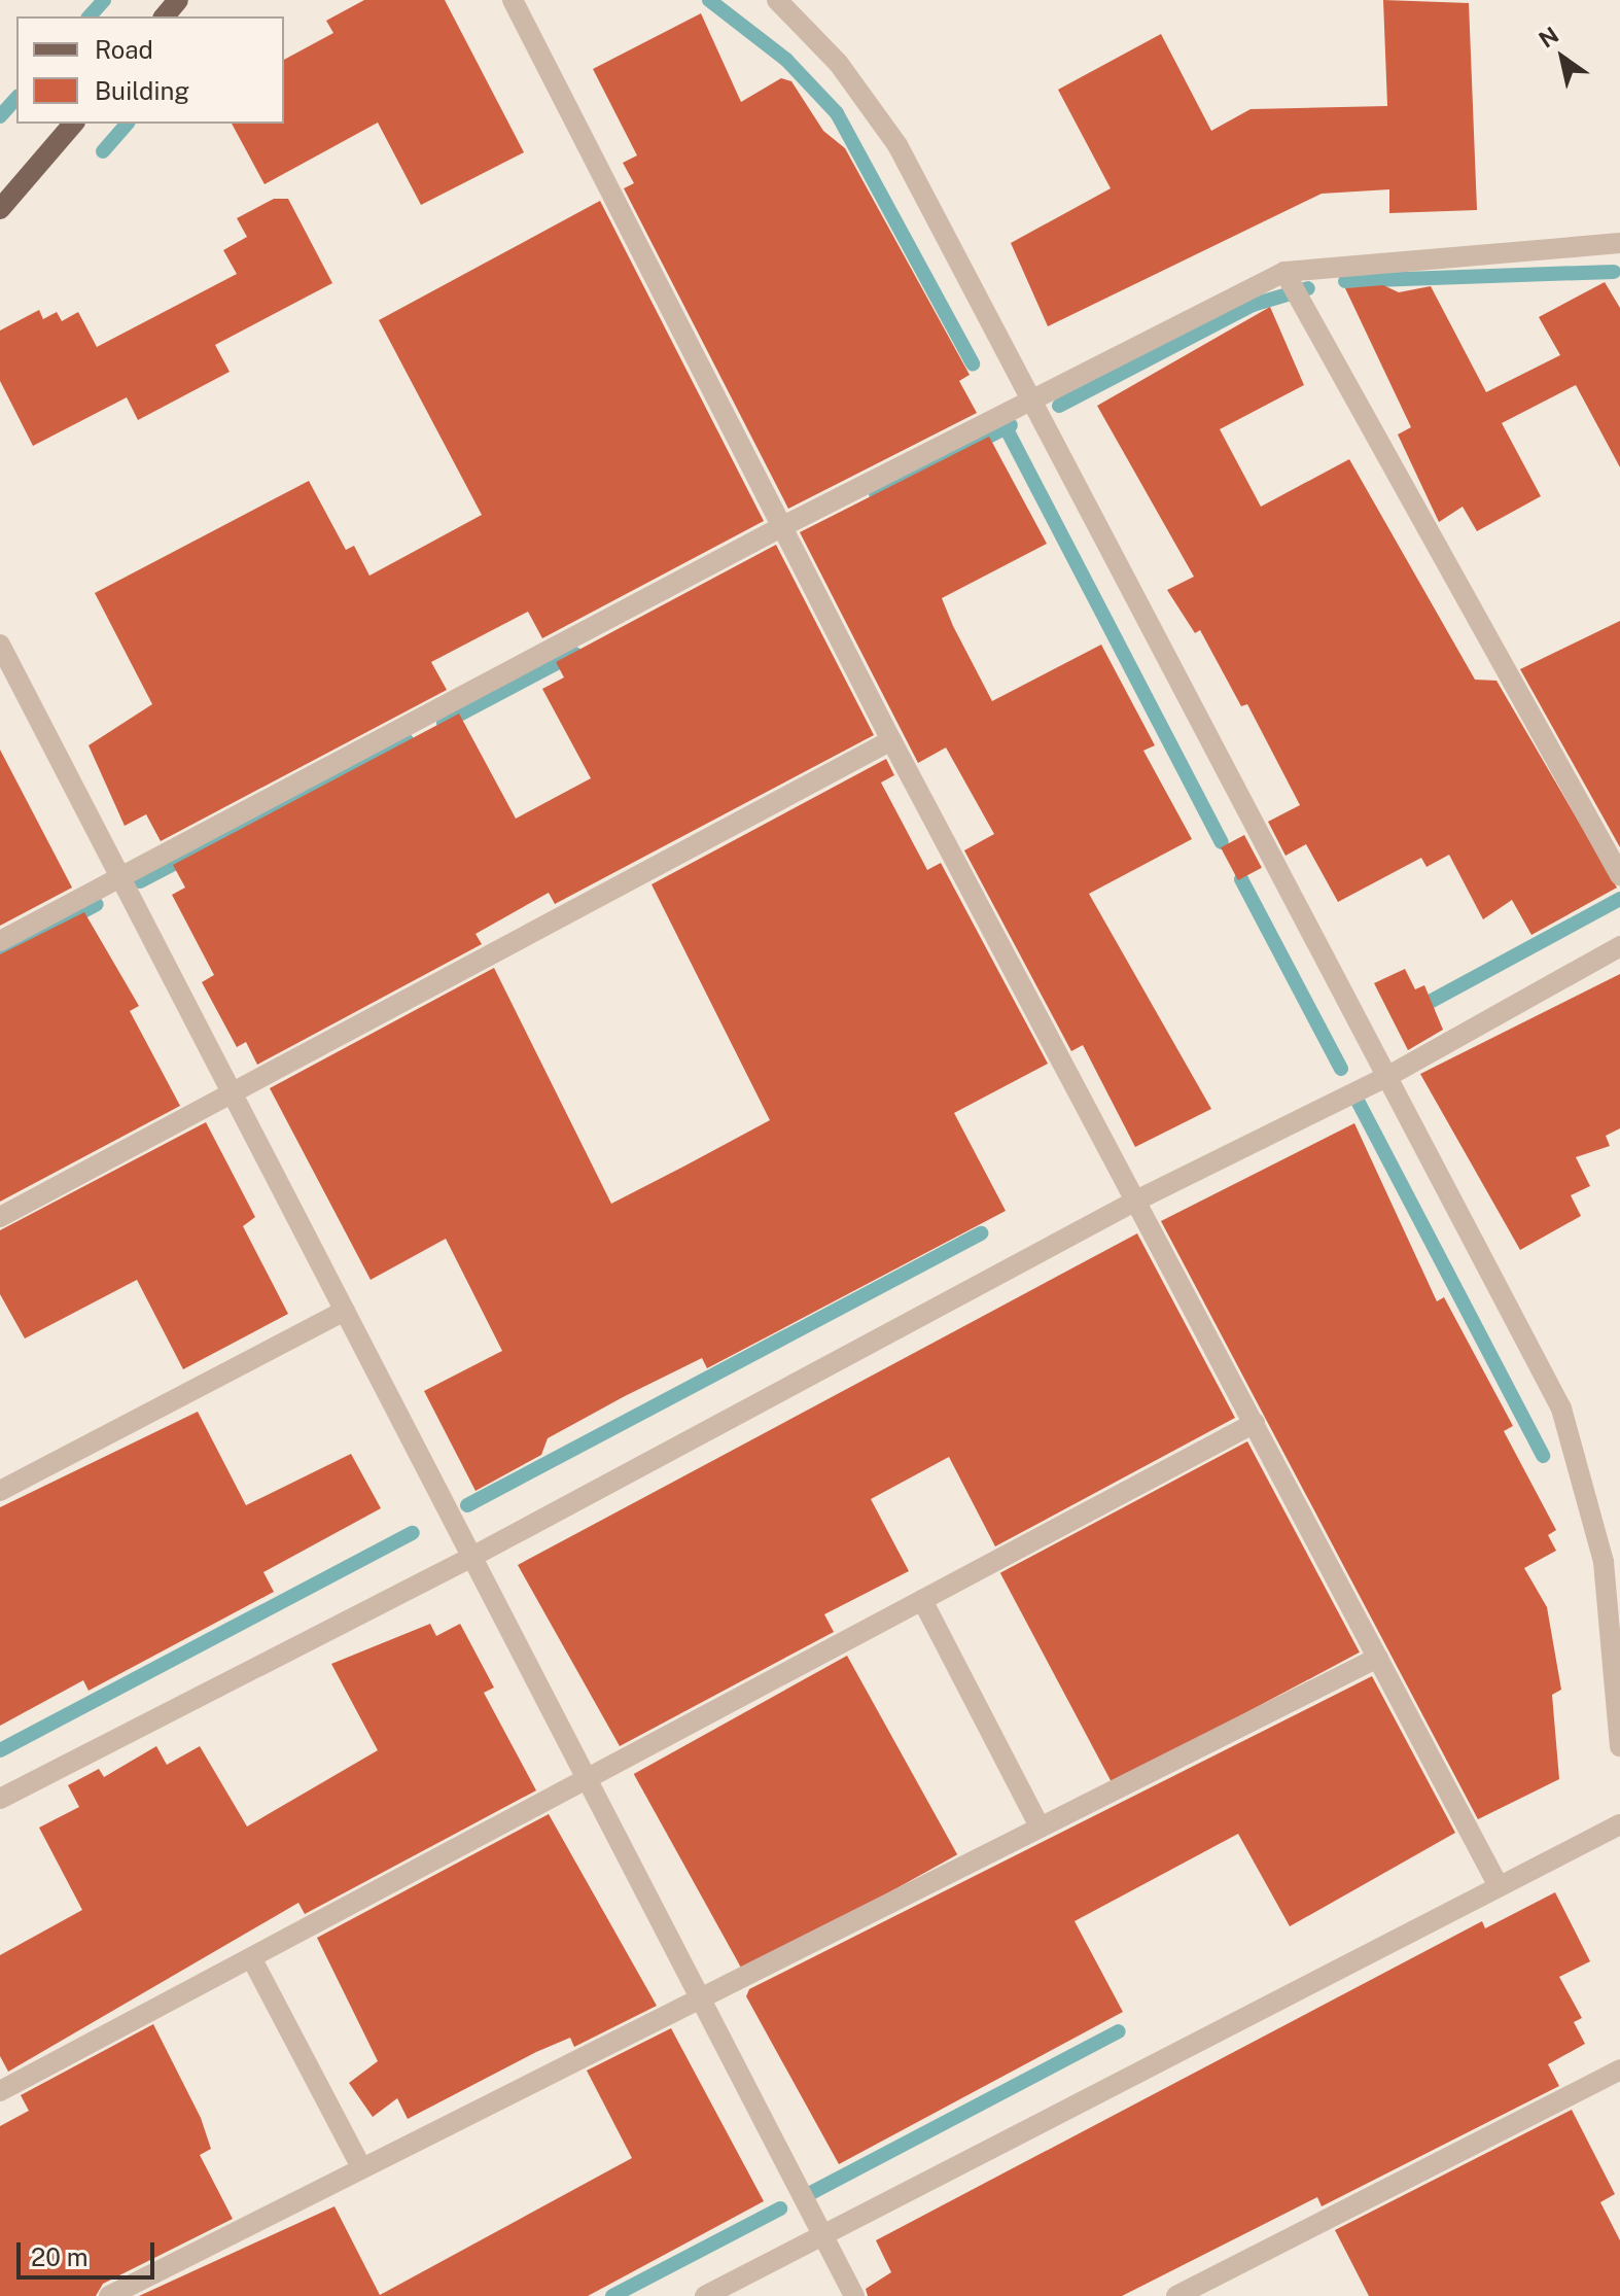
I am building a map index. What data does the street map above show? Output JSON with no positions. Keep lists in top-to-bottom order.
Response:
{
  "legend": ["Road", "Building"],
  "scale_bar": "20 m",
  "north": "top left"
}
